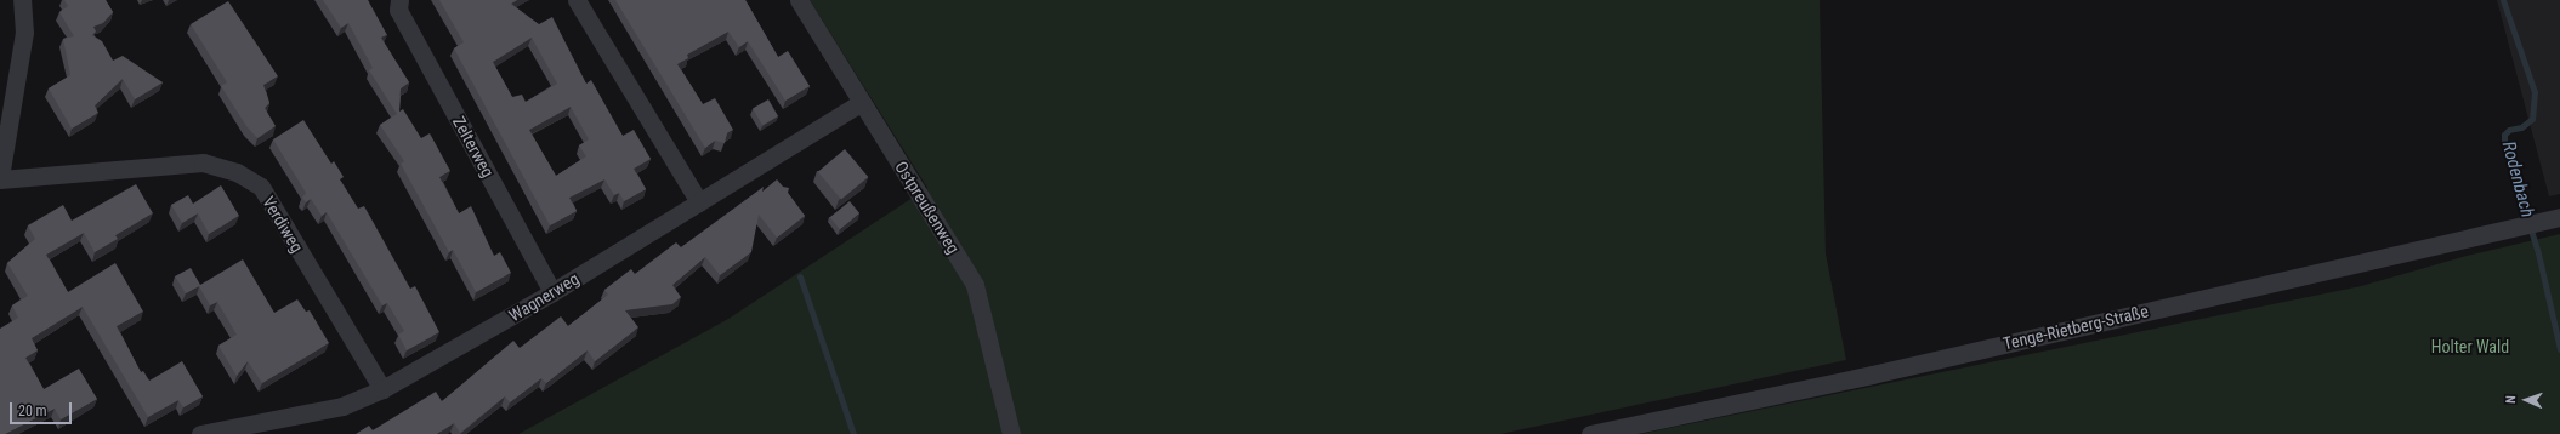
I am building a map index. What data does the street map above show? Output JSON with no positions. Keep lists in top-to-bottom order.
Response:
{
  "streets": {
    "street": [
      "Zelterweg",
      "Ostpreußenweg",
      "Verdiweg",
      "Wagnerweg",
      "Tenge-Rietberg-Straße"
    ]
  },
  "crossings": [
    ["Zelterweg", "Wagnerweg"],
    ["Ostpreußenweg", "Wagnerweg"],
    ["Verdiweg", "Wagnerweg"]
  ],
  "water": ["Rodenbach"],
  "parks": ["Holter Wald"],
  "scale_bar": "20 m",
  "north": "left"
}
